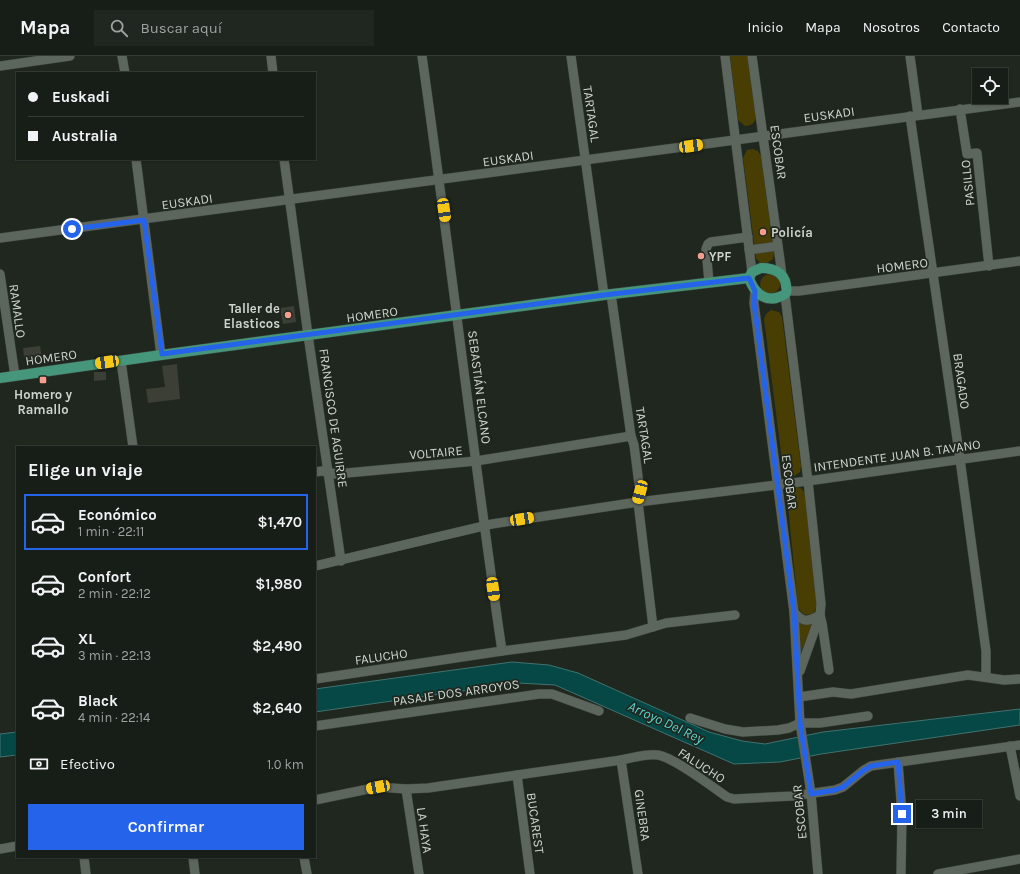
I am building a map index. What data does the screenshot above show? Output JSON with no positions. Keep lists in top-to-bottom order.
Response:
{
  "streets": {
    "main road": ["HOMERO"],
    "street": [
      "TARTAGAL",
      "EUSKADI",
      "ESCOBAR",
      "PASILLO",
      "RAMALLO",
      "BRAGADO",
      "SEBASTIÁN ELCANO",
      "FRANCISCO DE AGUIRRE",
      "VOLTAIRE",
      "INTENDENTE JUAN B. TAVANO",
      "FALUCHO",
      "PASAJE DOS ARROYOS",
      "GINEBRA",
      "BUCAREST",
      "LA HAYA"
    ]
  },
  "crossings": [
    ["TARTAGAL", "EUSKADI"],
    ["TARTAGAL", "HOMERO"],
    ["TARTAGAL", "VOLTAIRE"],
    ["TARTAGAL", "INTENDENTE JUAN B. TAVANO"],
    ["TARTAGAL", "FALUCHO"],
    ["EUSKADI", "ESCOBAR"],
    ["EUSKADI", "PASILLO"],
    ["EUSKADI", "BRAGADO"],
    ["EUSKADI", "SEBASTIÁN ELCANO"],
    ["EUSKADI", "FRANCISCO DE AGUIRRE"],
    ["ESCOBAR", "HOMERO"],
    ["ESCOBAR", "INTENDENTE JUAN B. TAVANO"],
    ["ESCOBAR", "FALUCHO"],
    ["PASILLO", "HOMERO"],
    ["HOMERO", "RAMALLO"],
    ["HOMERO", "BRAGADO"],
    ["HOMERO", "SEBASTIÁN ELCANO"],
    ["HOMERO", "FRANCISCO DE AGUIRRE"],
    ["BRAGADO", "INTENDENTE JUAN B. TAVANO"],
    ["SEBASTIÁN ELCANO", "VOLTAIRE"],
    ["SEBASTIÁN ELCANO", "INTENDENTE JUAN B. TAVANO"],
    ["SEBASTIÁN ELCANO", "FALUCHO"],
    ["FRANCISCO DE AGUIRRE", "VOLTAIRE"],
    ["FRANCISCO DE AGUIRRE", "INTENDENTE JUAN B. TAVANO"],
    ["FALUCHO", "GINEBRA"],
    ["FALUCHO", "BUCAREST"],
    ["FALUCHO", "LA HAYA"]
  ],
  "water": ["Arroyo Del Rey"],
  "places": {
    "other": ["Policía", "YPF", "Taller de Elasticos"],
    "transit": ["Homero y Ramallo"]
  },
  "page": {
    "header": "Mapa",
    "search": "Buscar aquí",
    "nav": [
      "Inicio",
      "Mapa",
      "Nosotros",
      "Contacto"
    ],
    "banner": ["Euskadi", "Australia"],
    "heading": "Elige un viaje",
    "list": [
      {
        "name": "Económico",
        "note": "1 min · 22:11",
        "value": "$1,470"
      },
      {
        "name": "Confort",
        "note": "2 min · 22:12",
        "value": "$1,980"
      },
      {
        "name": "XL",
        "note": "3 min · 22:13",
        "value": "$2,490"
      },
      {
        "name": "Black",
        "note": "4 min · 22:14",
        "value": "$2,640"
      }
    ],
    "pay": ["Efectivo", "1.0 km"],
    "buttons": "Confirmar",
    "bubble": "3 min"
  }
}
